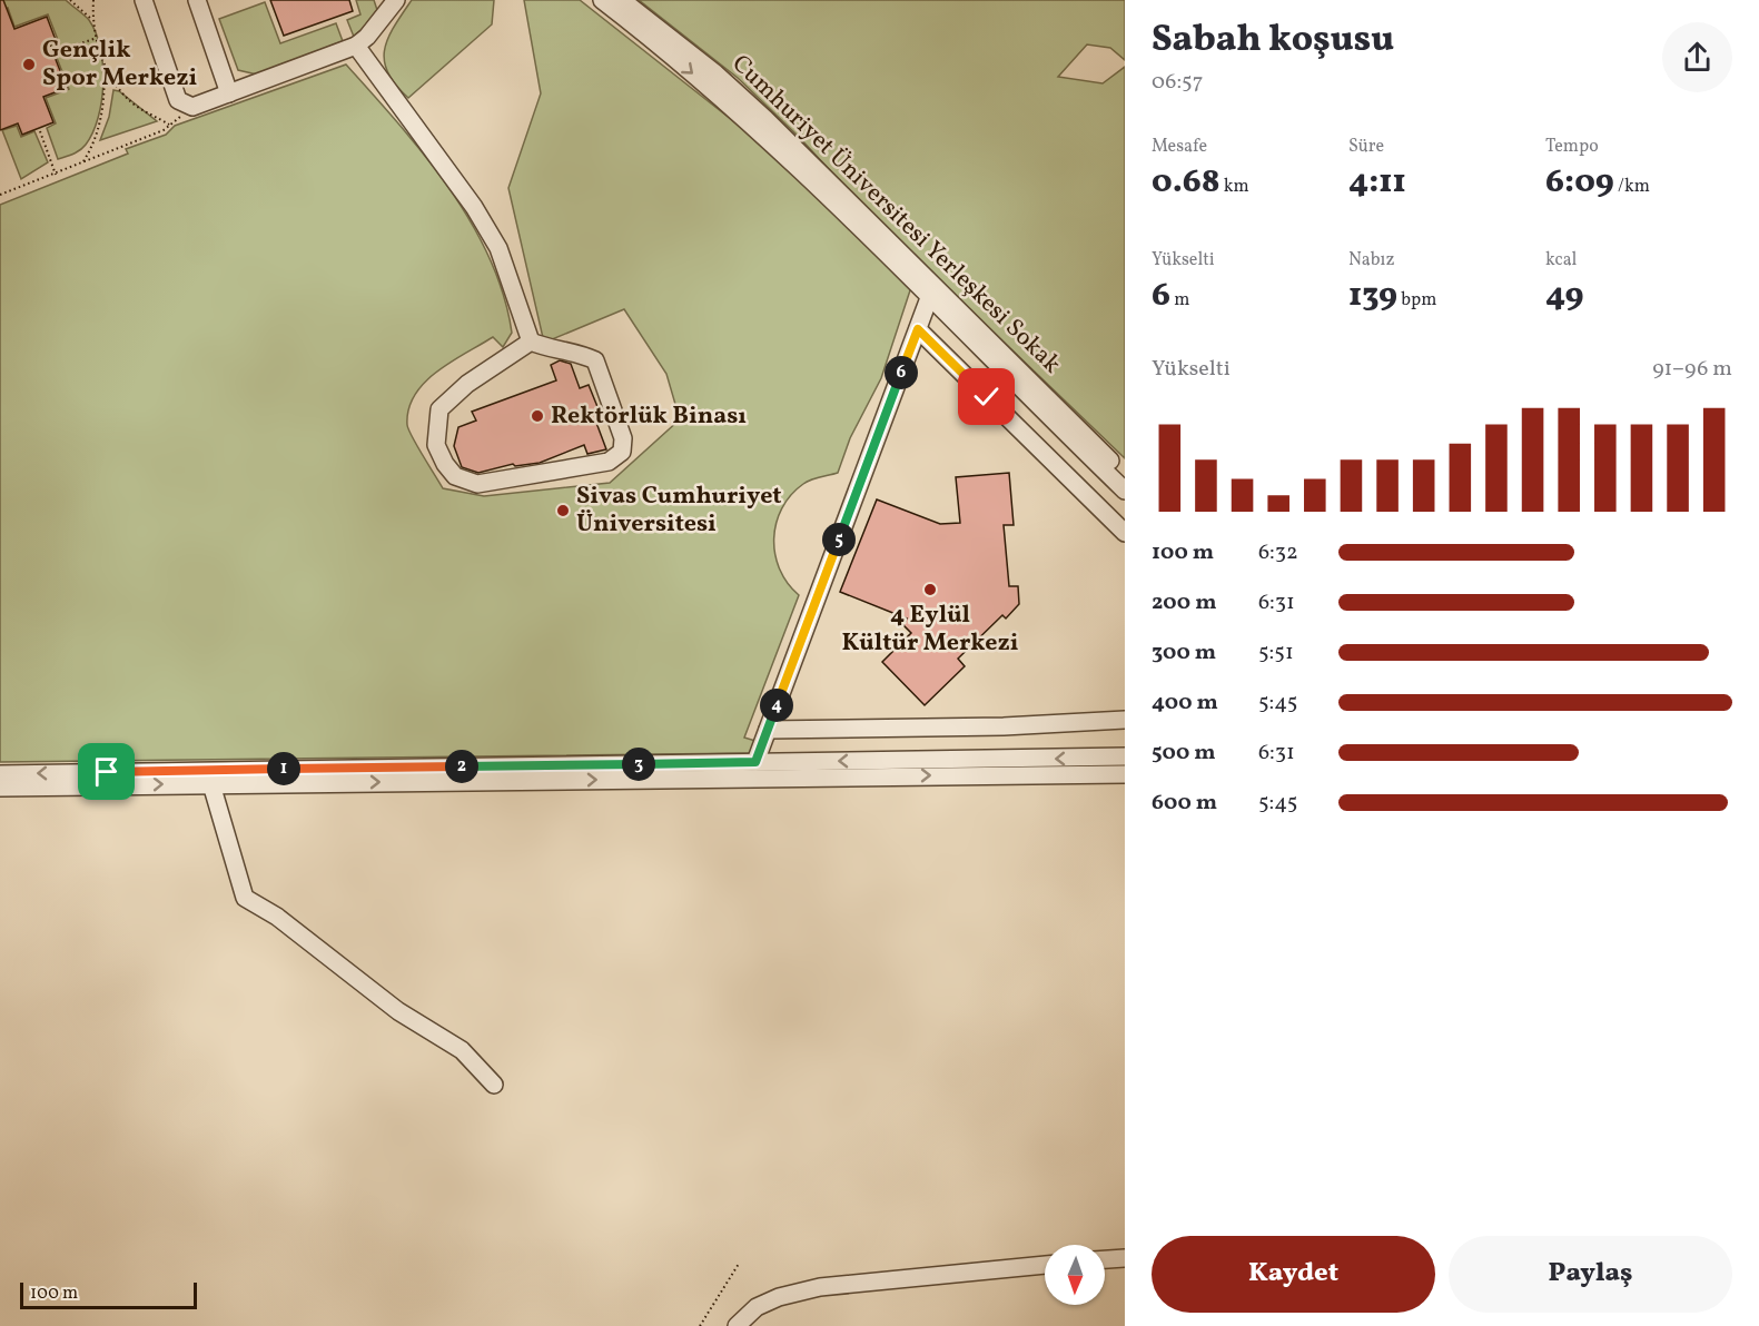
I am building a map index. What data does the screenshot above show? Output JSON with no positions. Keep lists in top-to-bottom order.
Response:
{
  "streets": {
    "street": ["Cumhuriyet Üniversitesi Yerleşkesi Sokak"]
  },
  "places": [
    "Gençlik Spor Merkezi",
    "Rektörlük Binası",
    "Sivas Cumhuriyet Üniversitesi",
    "4 Eylül Kültür Merkezi"
  ],
  "scale_bar": "100 m",
  "north": "bottom",
  "page": {
    "heading": ["Sabah koşusu", "06:57"],
    "stats": [
      ["Mesafe", "0.68 km"],
      ["Süre", "4:11"],
      ["Tempo", "6:09 /km"],
      ["Yükselti", "6 m"],
      ["Nabız", "139 bpm"],
      ["kcal", "49"]
    ],
    "chart": ["Yükselti", "91–96 m"],
    "pins": [
      "6",
      "5",
      "4",
      "3",
      "2",
      "1"
    ],
    "list": [
      {
        "name": "100 m",
        "note": "6:32"
      },
      {
        "name": "200 m",
        "note": "6:31"
      },
      {
        "name": "300 m",
        "note": "5:51"
      },
      {
        "name": "400 m",
        "note": "5:45"
      },
      {
        "name": "500 m",
        "note": "6:31"
      },
      {
        "name": "600 m",
        "note": "5:45"
      }
    ],
    "buttons": ["Kaydet", "Paylaş"],
    "scale": "100 m"
  }
}
